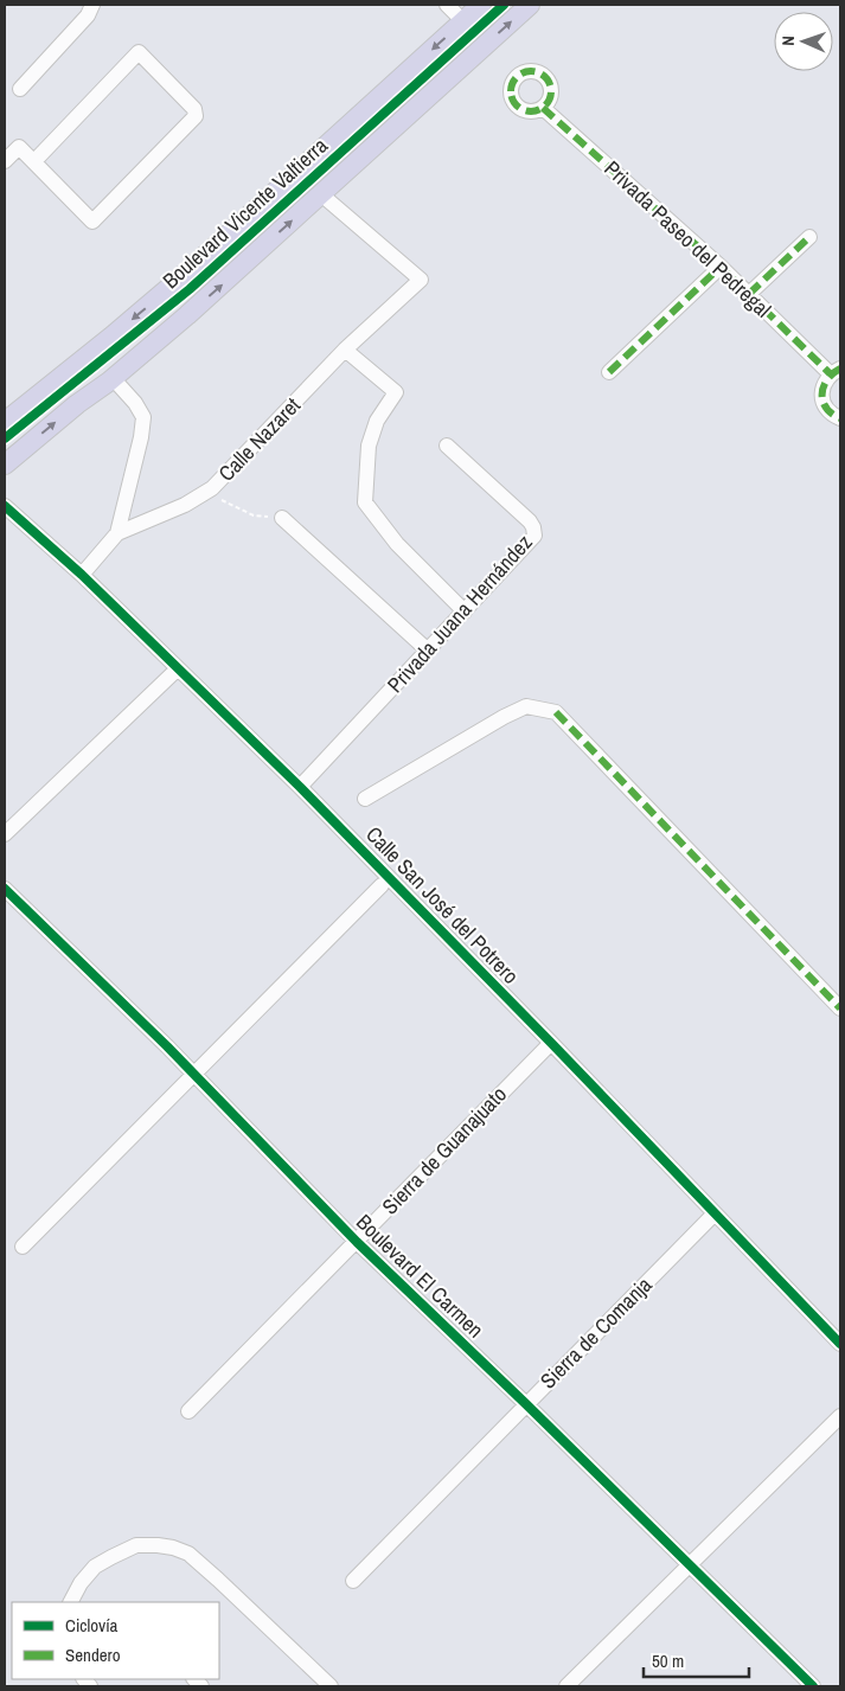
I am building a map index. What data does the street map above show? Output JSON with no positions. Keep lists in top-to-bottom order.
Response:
{
  "streets": {
    "main road": ["Boulevard Vicente Valtierra"],
    "street": [
      "Privada Paseo del Pedregal",
      "Calle Nazaret",
      "Privada Juana Hernández",
      "Calle San José del Potrero",
      "Sierra de Guanajuato",
      "Boulevard El Carmen",
      "Sierra de Comanja"
    ]
  },
  "crossings": [
    ["Boulevard Vicente Valtierra", "Calle Nazaret"],
    ["Calle Nazaret", "Calle San José del Potrero"],
    ["Privada Juana Hernández", "Calle San José del Potrero"],
    ["Calle San José del Potrero", "Sierra de Guanajuato"],
    ["Calle San José del Potrero", "Sierra de Comanja"],
    ["Sierra de Guanajuato", "Boulevard El Carmen"],
    ["Boulevard El Carmen", "Sierra de Comanja"]
  ],
  "legend": ["Ciclovía", "Sendero"],
  "scale_bar": "50 m",
  "north": "left"
}
